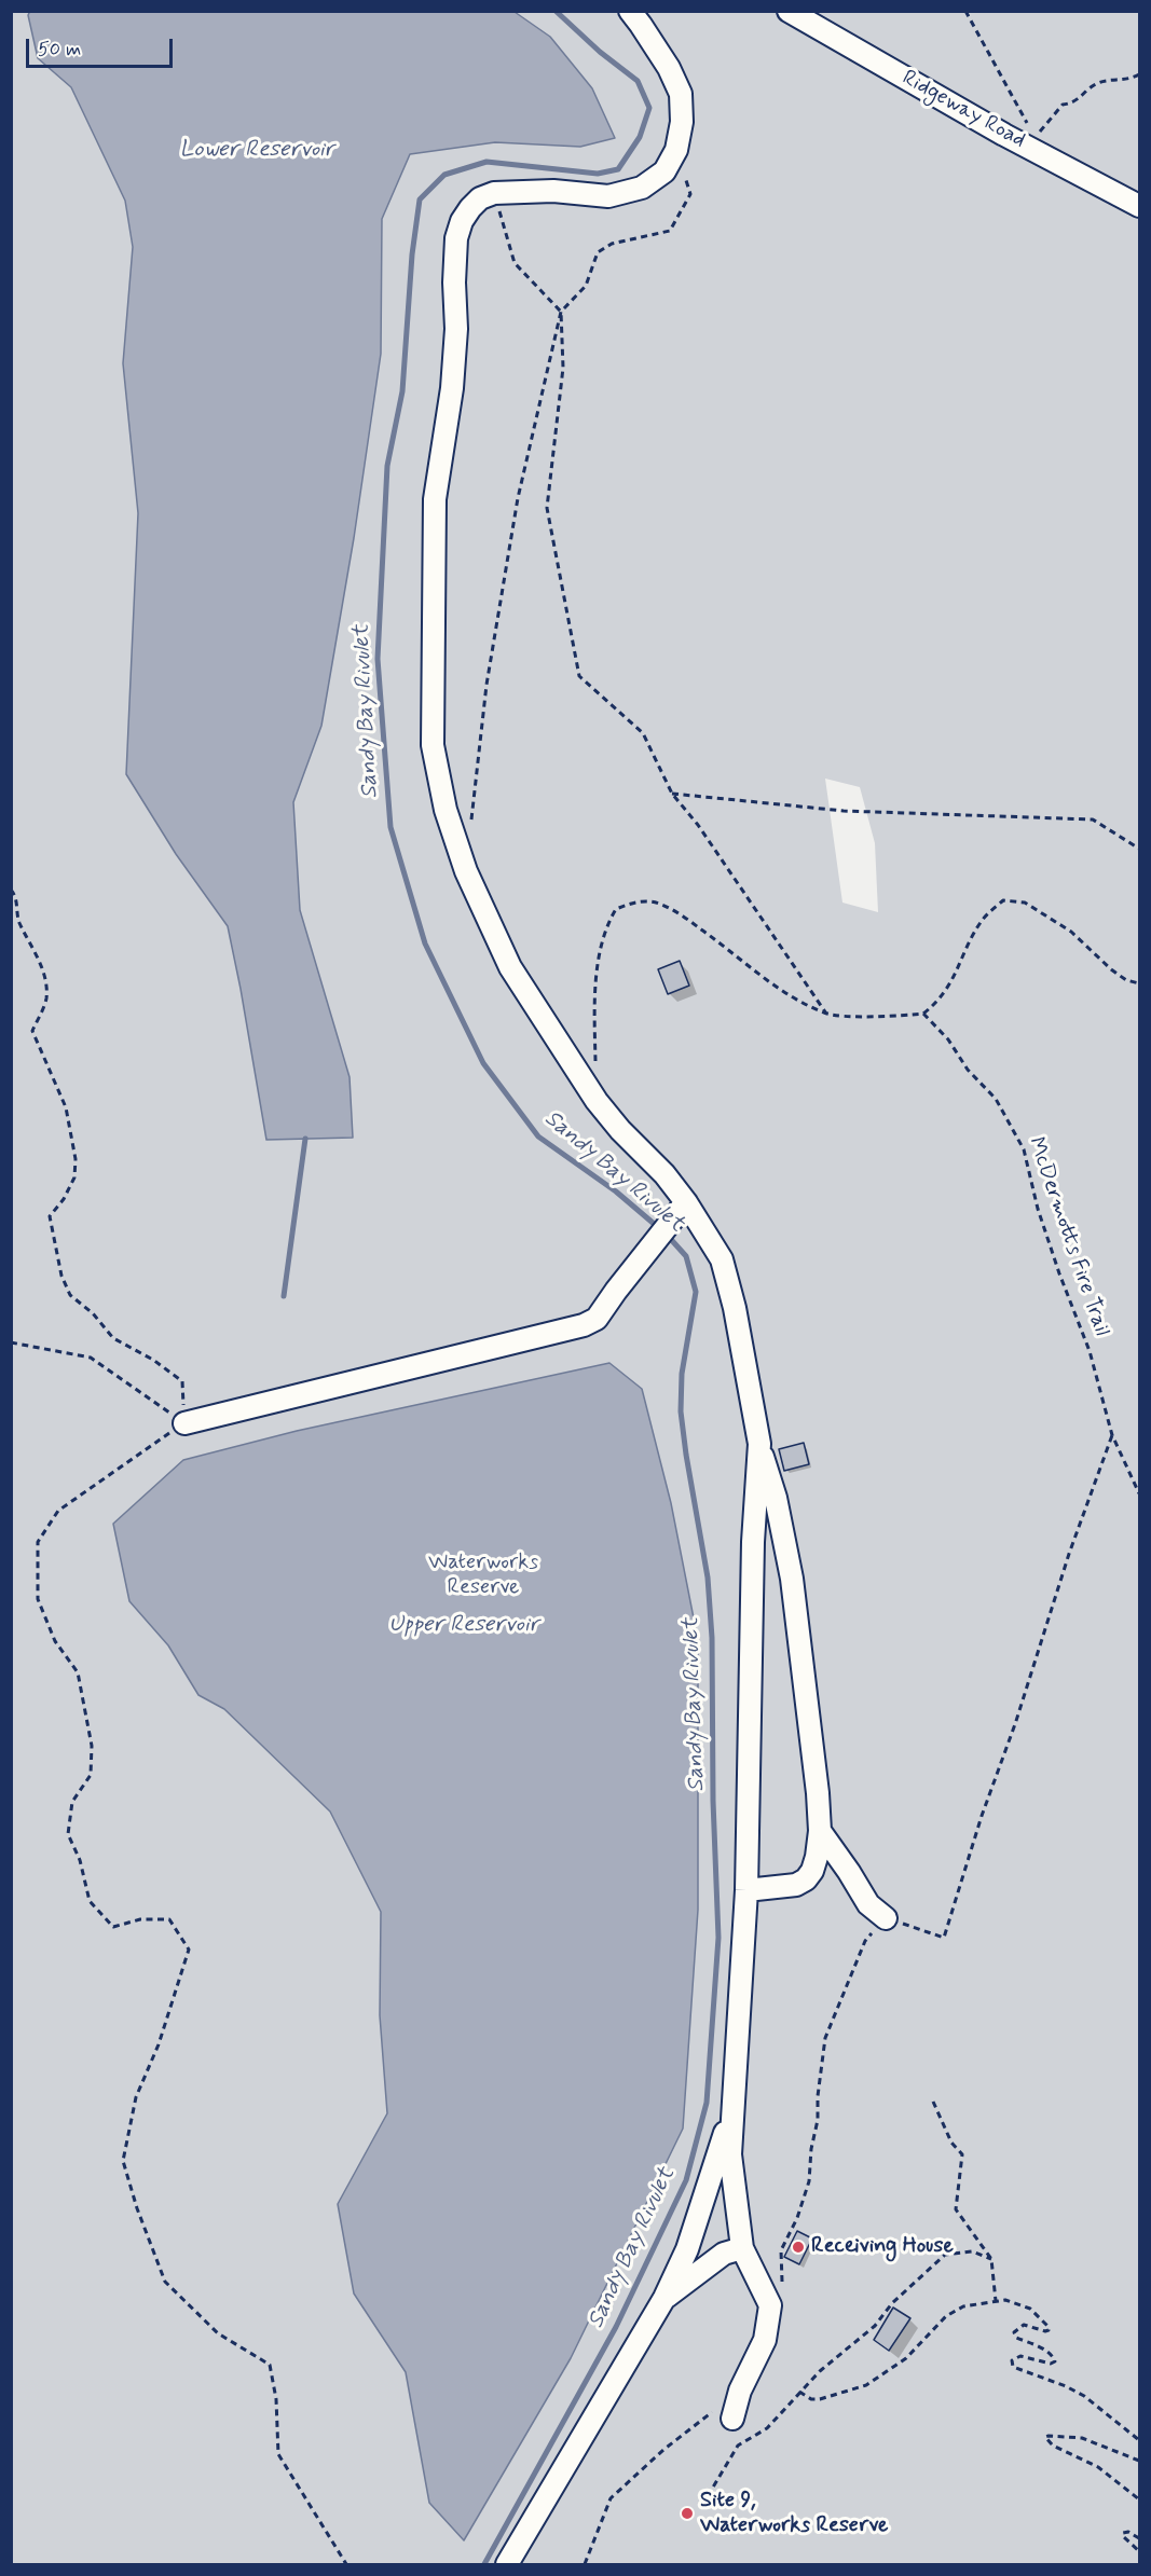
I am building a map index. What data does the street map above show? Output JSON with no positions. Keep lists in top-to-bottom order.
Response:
{
  "streets": {
    "street": ["Ridgeway Road"],
    "path": ["McDermotts Fire Trail"]
  },
  "water": ["Lower Reservoir", "Sandy Bay Rivulet", "Upper Reservoir"],
  "parks": ["Waterworks Reserve"],
  "places": ["Receiving House", "Site 9, Waterworks Reserve"],
  "scale_bar": "50 m"
}
